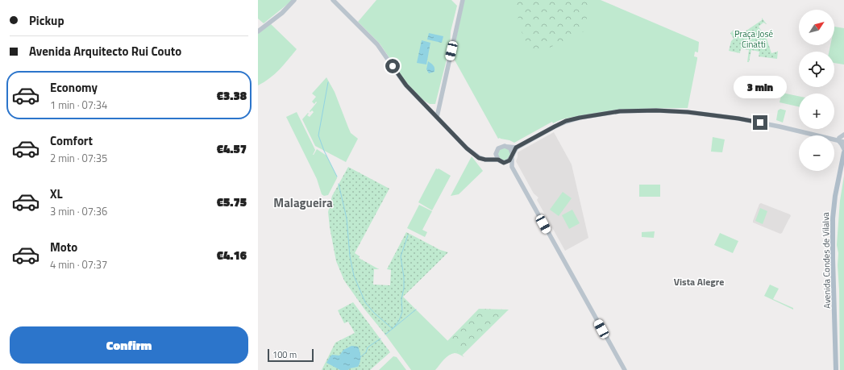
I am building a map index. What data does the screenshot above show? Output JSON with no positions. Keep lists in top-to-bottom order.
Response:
{
  "streets": {
    "main road": ["Avenida Condes de Vilalva"]
  },
  "districts": ["Malagueira", "Vista Alegre"],
  "parks": ["Praça José Cinatti"],
  "scale_bar": "100 m",
  "north": "top right",
  "page": {
    "banner": ["Pickup", "Avenida Arquitecto Rui Couto"],
    "map_buttons": ["+", "−"],
    "list": [
      {
        "name": "Economy",
        "note": "1 min · 07:34",
        "value": "€3.38"
      },
      {
        "name": "Comfort",
        "note": "2 min · 07:35",
        "value": "€4.57"
      },
      {
        "name": "XL",
        "note": "3 min · 07:36",
        "value": "€5.75"
      },
      {
        "name": "Moto",
        "note": "4 min · 07:37",
        "value": "€4.16"
      }
    ],
    "bubble": "3 min",
    "buttons": "Confirm",
    "scale": "100 m"
  }
}
